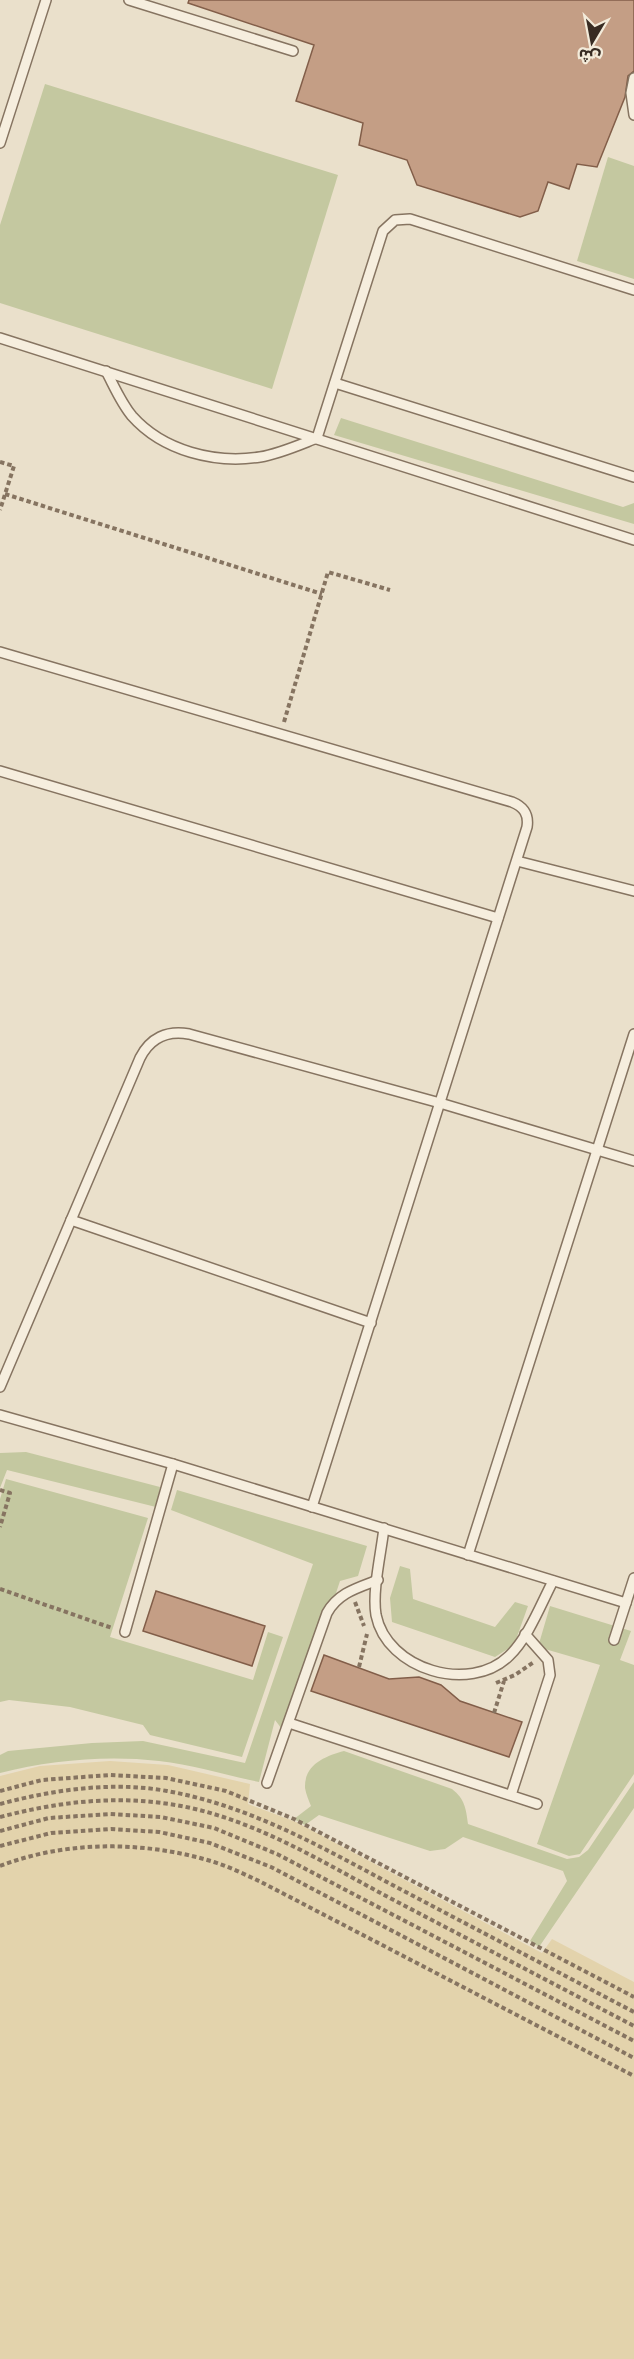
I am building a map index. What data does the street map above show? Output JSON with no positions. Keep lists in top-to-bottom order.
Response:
{
  "north": "bottom"
}
